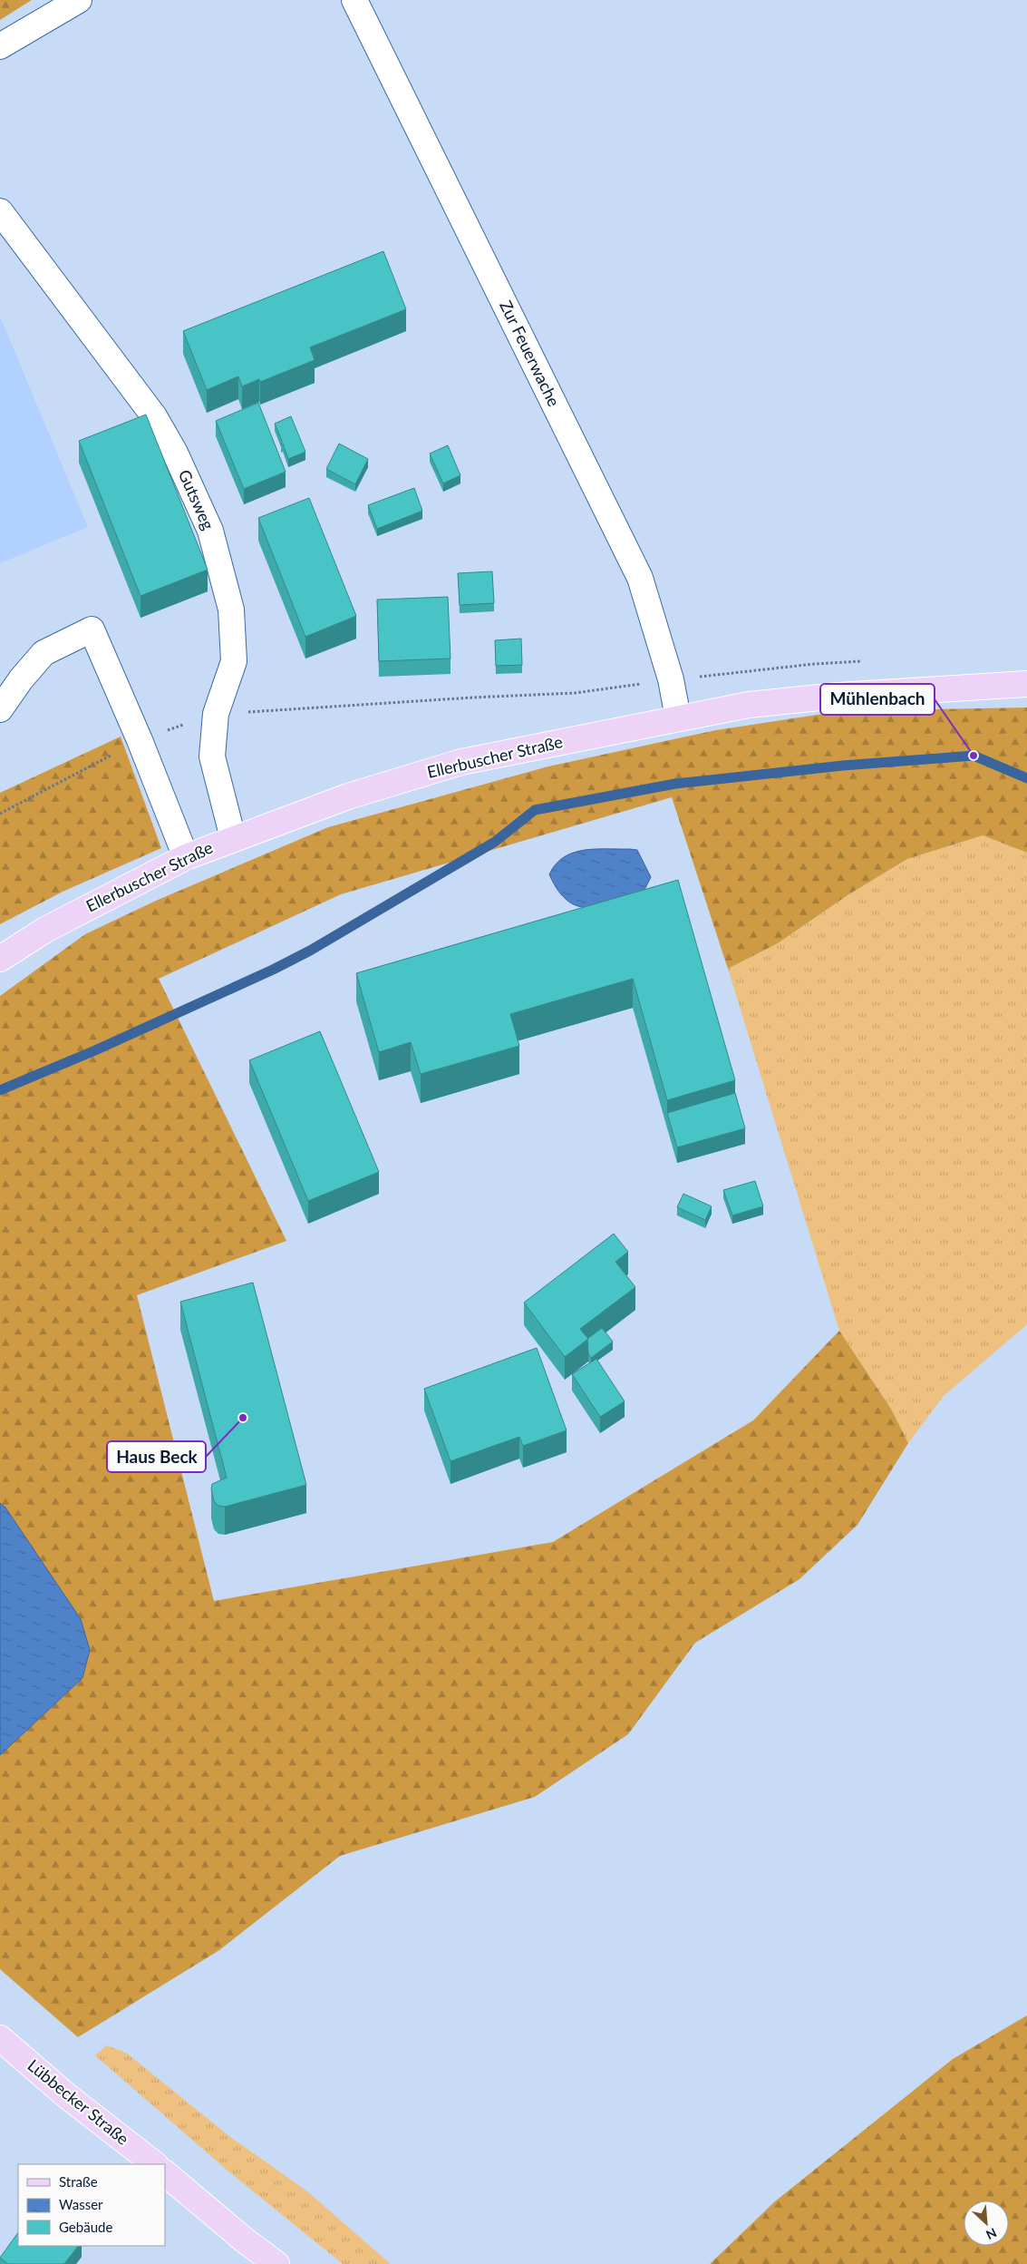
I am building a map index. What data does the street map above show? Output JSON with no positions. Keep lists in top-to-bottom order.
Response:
{
  "streets": {
    "main road": ["Ellerbuscher Straße", "Lübbecker Straße"],
    "street": ["Zur Feuerwache", "Gutsweg"]
  },
  "crossings": [
    ["Zur Feuerwache", "Ellerbuscher Straße"],
    ["Gutsweg", "Ellerbuscher Straße"]
  ],
  "places": ["Mühlenbach", "Haus Beck"],
  "legend": ["Straße", "Wasser", "Gebäude"],
  "north": "bottom right"
}
